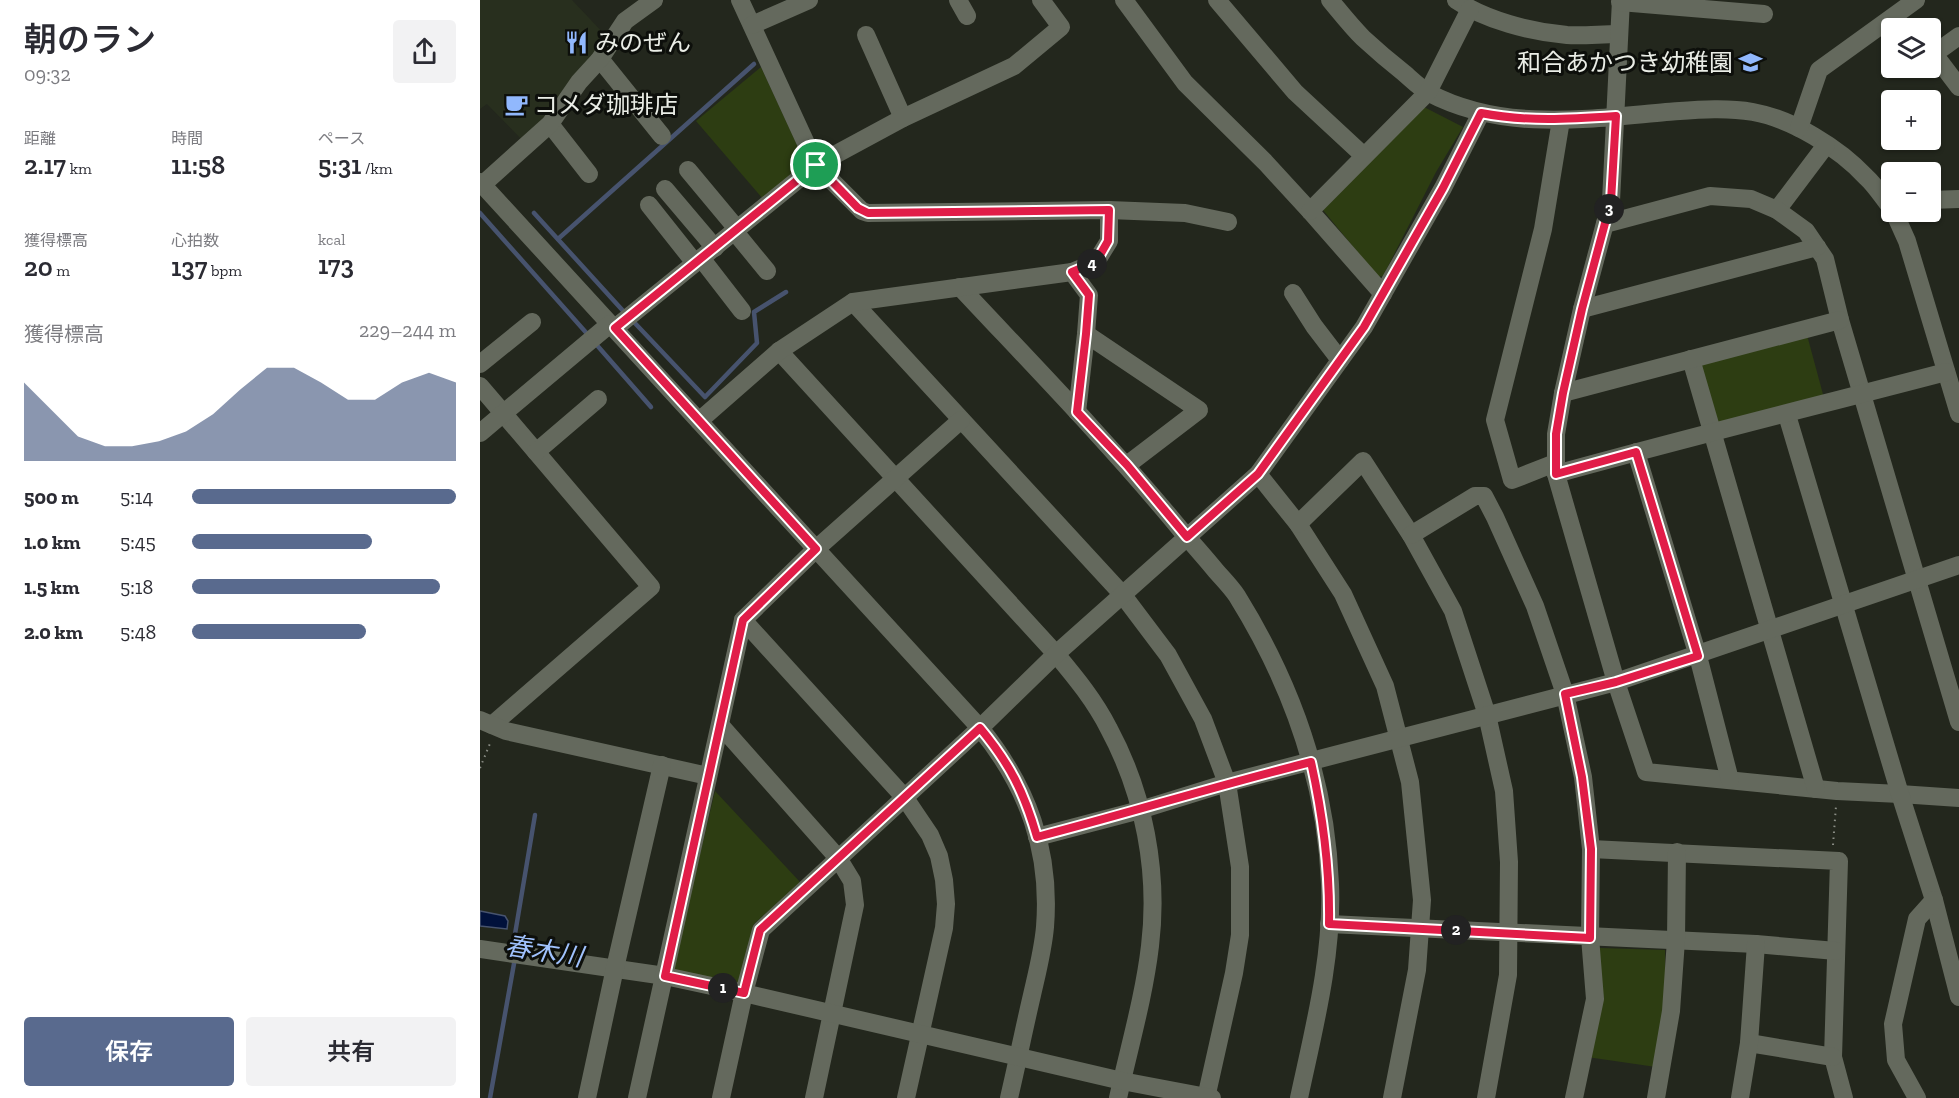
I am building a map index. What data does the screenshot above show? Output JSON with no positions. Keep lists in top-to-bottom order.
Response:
{
  "water": ["春木川"],
  "places": {
    "restaurant": ["みのぜん"],
    "school or university": ["和合あかつき幼稚園"],
    "cafe": ["コメダ珈琲店"]
  },
  "page": {
    "heading": ["朝のラン", "09:32"],
    "map_buttons": ["+", "−"],
    "stats": [
      ["距離", "2.17 km"],
      ["時間", "11:58"],
      ["ペース", "5:31 /km"],
      ["獲得標高", "20 m"],
      ["心拍数", "137 bpm"],
      ["kcal", "173"]
    ],
    "pins": [
      "3",
      "4",
      "2",
      "1"
    ],
    "chart": ["獲得標高", "229–244 m"],
    "list": [
      {
        "name": "500 m",
        "note": "5:14"
      },
      {
        "name": "1.0 km",
        "note": "5:45"
      },
      {
        "name": "1.5 km",
        "note": "5:18"
      },
      {
        "name": "2.0 km",
        "note": "5:48"
      }
    ],
    "buttons": ["保存", "共有"]
  }
}
